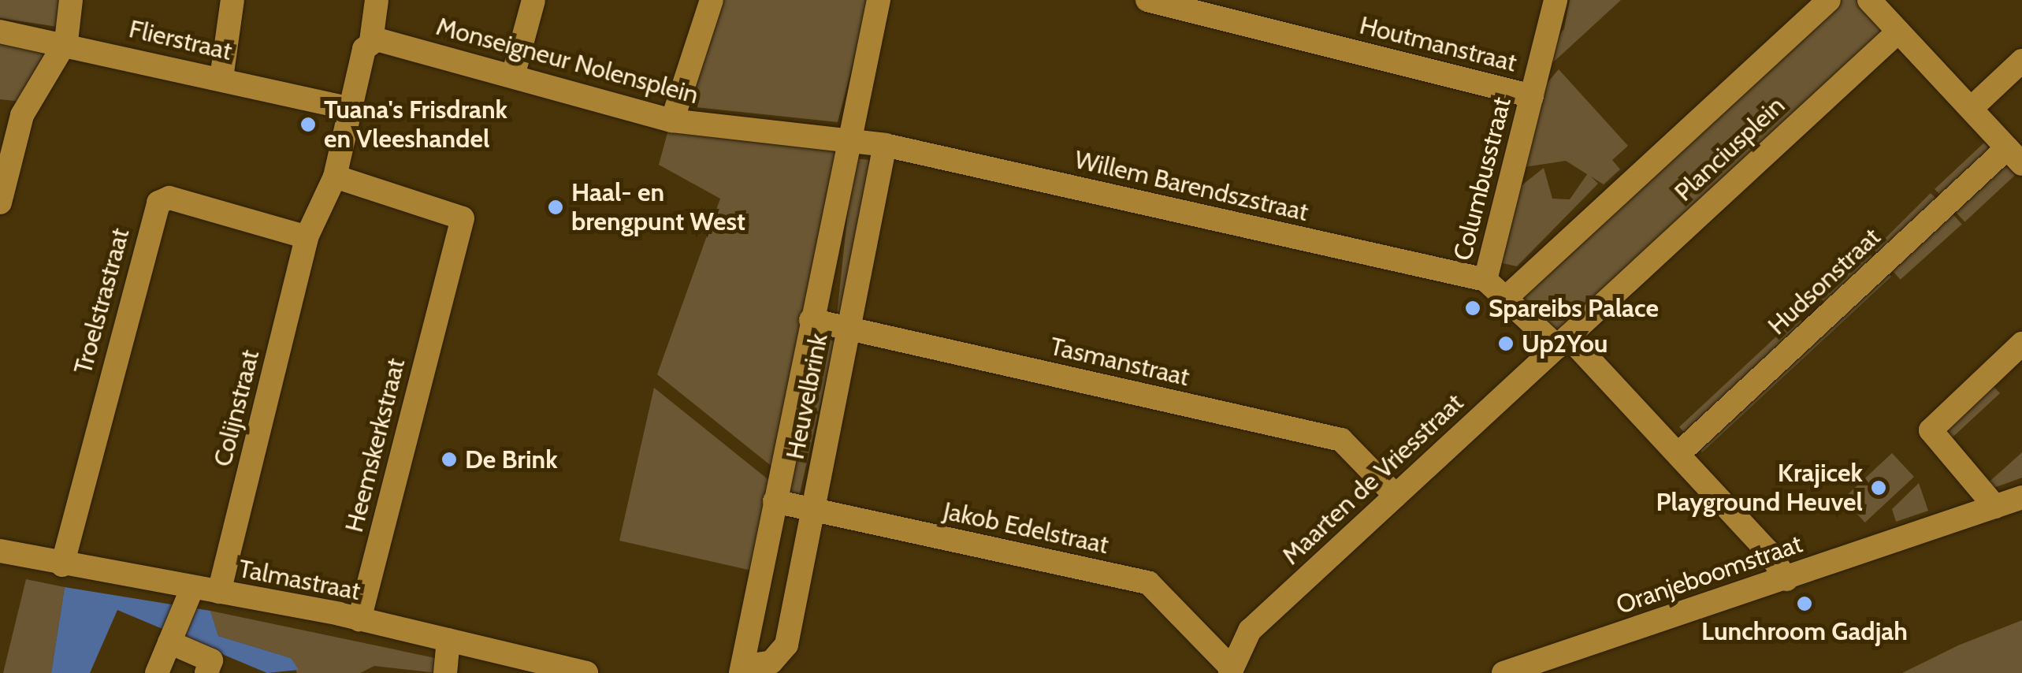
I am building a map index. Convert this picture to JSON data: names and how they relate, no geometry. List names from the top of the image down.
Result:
{
  "streets": {
    "street": [
      "Flierstraat",
      "Houtmanstraat",
      "Monseigneur Nolensplein",
      "Planciusplein",
      "Columbusstraat",
      "Willem Barendszstraat",
      "Hudsonstraat",
      "Troelstrastraat",
      "Tasmanstraat",
      "Heuvelbrink",
      "Colijnstraat",
      "Heemskerkstraat",
      "Maarten de Vriesstraat",
      "Jakob Edelstraat",
      "Oranjeboomstraat",
      "Talmastraat"
    ]
  },
  "crossings": [
    ["Houtmanstraat", "Columbusstraat"],
    ["Monseigneur Nolensplein", "Heuvelbrink"],
    ["Planciusplein", "Maarten de Vriesstraat"],
    ["Columbusstraat", "Willem Barendszstraat"],
    ["Willem Barendszstraat", "Heuvelbrink"],
    ["Troelstrastraat", "Colijnstraat"],
    ["Troelstrastraat", "Talmastraat"],
    ["Tasmanstraat", "Heuvelbrink"],
    ["Tasmanstraat", "Maarten de Vriesstraat"],
    ["Heuvelbrink", "Jakob Edelstraat"],
    ["Colijnstraat", "Talmastraat"],
    ["Heemskerkstraat", "Talmastraat"],
    ["Maarten de Vriesstraat", "Jakob Edelstraat"]
  ],
  "places": [
    "Tuana's Frisdrank en Vleeshandel",
    "Haal- en brengpunt West",
    "Spareibs Palace",
    "Up2You",
    "De Brink",
    "Krajicek Playground Heuvel",
    "Lunchroom Gadjah"
  ]
}
